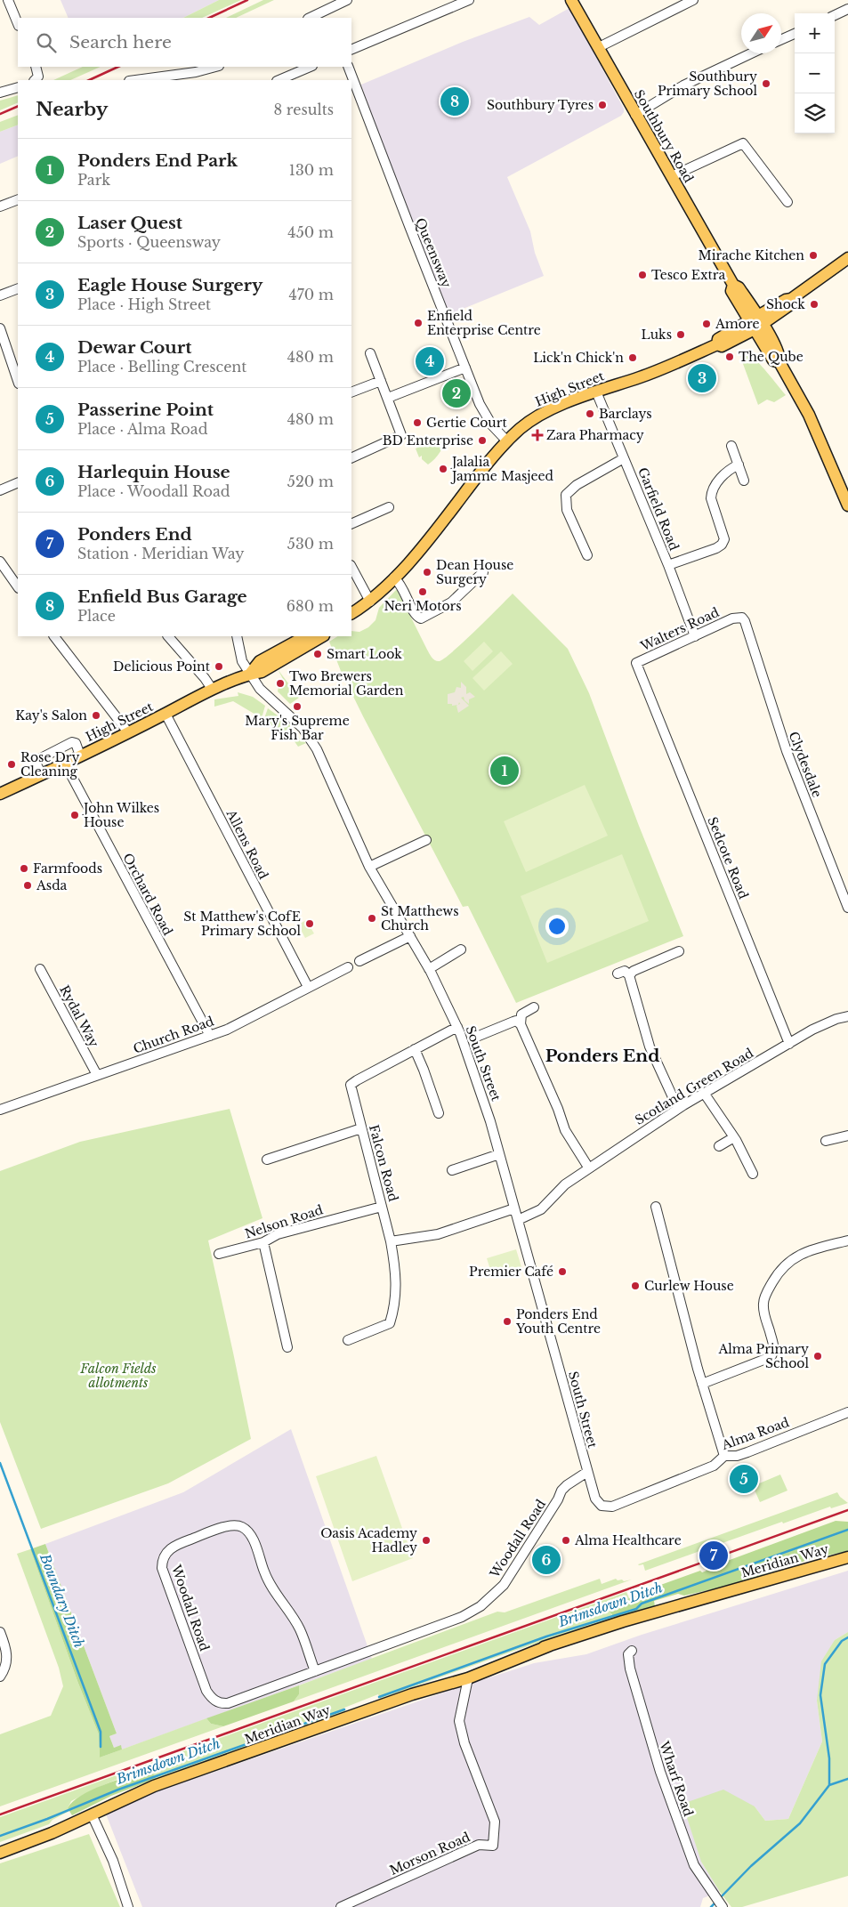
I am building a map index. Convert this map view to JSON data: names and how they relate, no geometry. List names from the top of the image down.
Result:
{
  "streets": {
    "main road": ["Southbury Road", "High Street", "Meridian Way"],
    "street": [
      "Queensway",
      "Garfield Road",
      "Walters Road",
      "Clydesdale",
      "Allens Road",
      "Sedcote Road",
      "Orchard Road",
      "Rydal Way",
      "Church Road",
      "South Street",
      "Scotland Green Road",
      "Falcon Road",
      "Nelson Road",
      "Alma Road",
      "Woodall Road",
      "Wharf Road",
      "Morson Road"
    ]
  },
  "crossings": [
    ["Southbury Road", "High Street"],
    ["Queensway", "High Street"],
    ["High Street", "Garfield Road"],
    ["High Street", "Allens Road"],
    ["High Street", "Orchard Road"],
    ["High Street", "South Street"],
    ["Garfield Road", "Walters Road"],
    ["Walters Road", "Clydesdale"],
    ["Walters Road", "Sedcote Road"],
    ["Allens Road", "Church Road"],
    ["Sedcote Road", "Scotland Green Road"],
    ["Orchard Road", "Church Road"],
    ["Rydal Way", "Church Road"],
    ["South Street", "Scotland Green Road"],
    ["South Street", "Falcon Road"],
    ["South Street", "Alma Road"],
    ["South Street", "Woodall Road"],
    ["Falcon Road", "Nelson Road"],
    ["Meridian Way", "Morson Road"]
  ],
  "districts": ["Ponders End"],
  "water": ["Boundary Ditch", "Brimsdown Ditch"],
  "parks": ["Falcon Fields allotments"],
  "places": {
    "other": [
      "Southbury Primary School",
      "Southbury Tyres",
      "Mirache Kitchen",
      "Tesco Extra",
      "Shock",
      "Enfield Enterprise Centre",
      "Amore",
      "Luks",
      "The Qube",
      "Lick'n Chick'n",
      "Barclays",
      "Gertie Court",
      "BD Enterprise",
      "Jalalia Jamme Masjeed",
      "Dean House Surgery",
      "Neri Motors",
      "Smart Look",
      "Delicious Point",
      "Two Brewers Memorial Garden",
      "Mary's Supreme Fish Bar",
      "Kay's Salon",
      "Rose Dry Cleaning",
      "John Wilkes House",
      "Farmfoods",
      "Asda",
      "St Matthews Church",
      "St Matthew's CofE Primary School",
      "Premier Café",
      "Curlew House",
      "Ponders End Youth Centre",
      "Alma Primary School",
      "Oasis Academy Hadley",
      "Alma Healthcare"
    ],
    "health": ["Zara Pharmacy"]
  },
  "north": "top right",
  "page": {
    "map_buttons": ["+", "−"],
    "search": "Search here",
    "heading": ["Nearby", "8 results"],
    "pins": [
      "8",
      "4",
      "3",
      "2",
      "1",
      "5",
      "7",
      "6"
    ],
    "list": [
      {
        "mark": "1",
        "name": "Ponders End Park",
        "note": "Park",
        "value": "130 m"
      },
      {
        "mark": "2",
        "name": "Laser Quest",
        "note": "Sports · Queensway",
        "value": "450 m"
      },
      {
        "mark": "3",
        "name": "Eagle House Surgery",
        "note": "Place · High Street",
        "value": "470 m"
      },
      {
        "mark": "4",
        "name": "Dewar Court",
        "note": "Place · Belling Crescent",
        "value": "480 m"
      },
      {
        "mark": "5",
        "name": "Passerine Point",
        "note": "Place · Alma Road",
        "value": "480 m"
      },
      {
        "mark": "6",
        "name": "Harlequin House",
        "note": "Place · Woodall Road",
        "value": "520 m"
      },
      {
        "mark": "7",
        "name": "Ponders End",
        "note": "Station · Meridian Way",
        "value": "530 m"
      },
      {
        "mark": "8",
        "name": "Enfield Bus Garage",
        "note": "Place",
        "value": "680 m"
      }
    ]
  }
}
